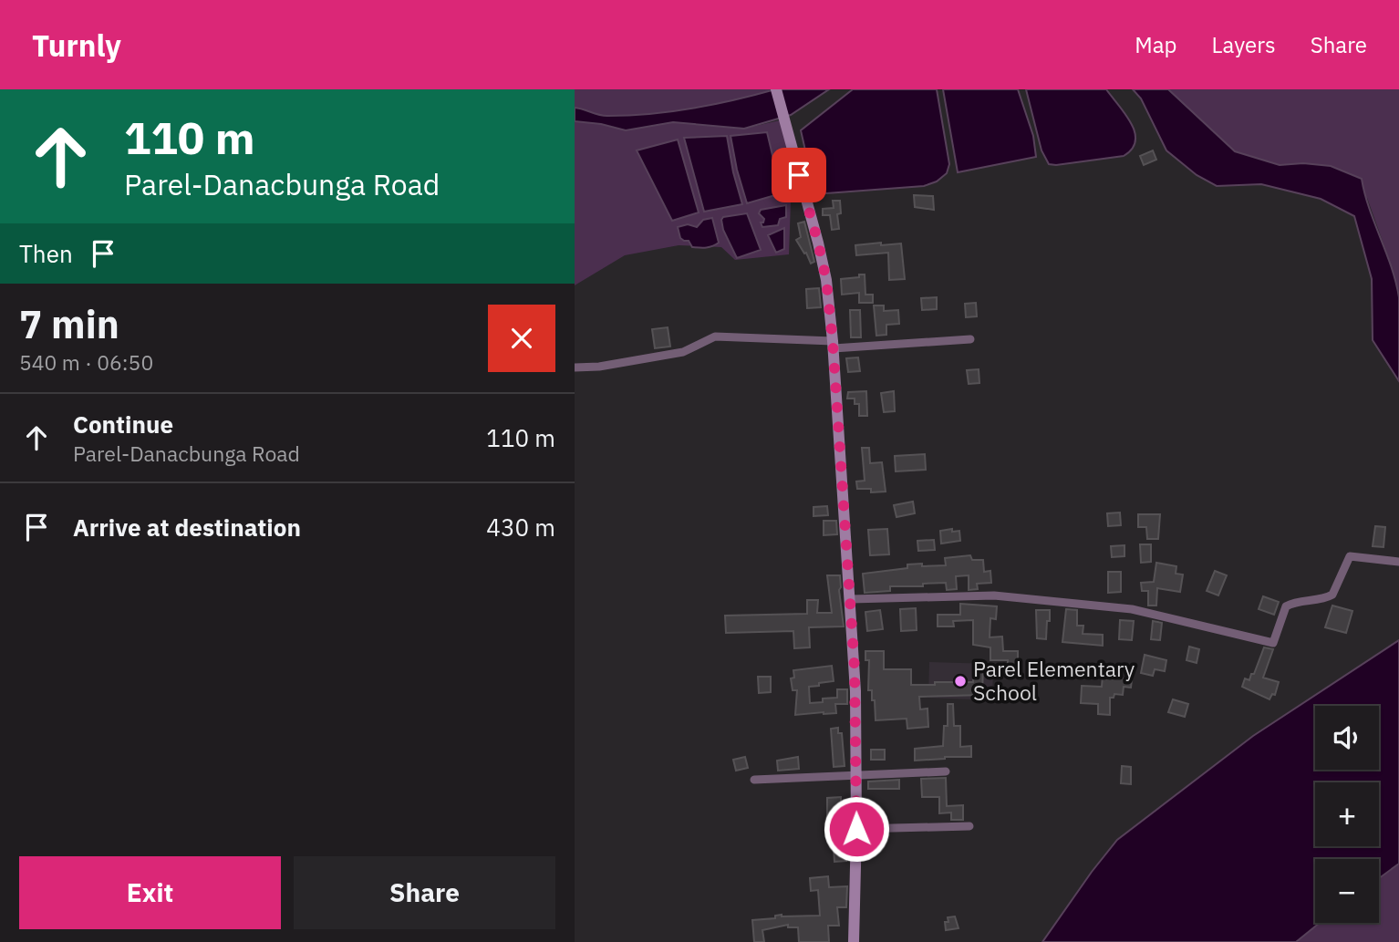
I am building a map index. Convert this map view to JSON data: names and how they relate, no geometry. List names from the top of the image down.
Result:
{
  "places": ["Parel Elementary School"],
  "page": {
    "header": "Turnly",
    "nav": ["Map", "Layers", "Share"],
    "turn": ["110 m", "Parel-Danacbunga Road"],
    "then": "Then",
    "heading": ["7 min", "540 m · 06:50"],
    "list": [
      {
        "name": "Continue",
        "note": "Parel-Danacbunga Road",
        "value": "110 m"
      },
      {
        "name": "Arrive at destination",
        "value": "430 m"
      }
    ],
    "map_buttons": ["+", "−"],
    "buttons": ["Exit", "Share"]
  }
}
